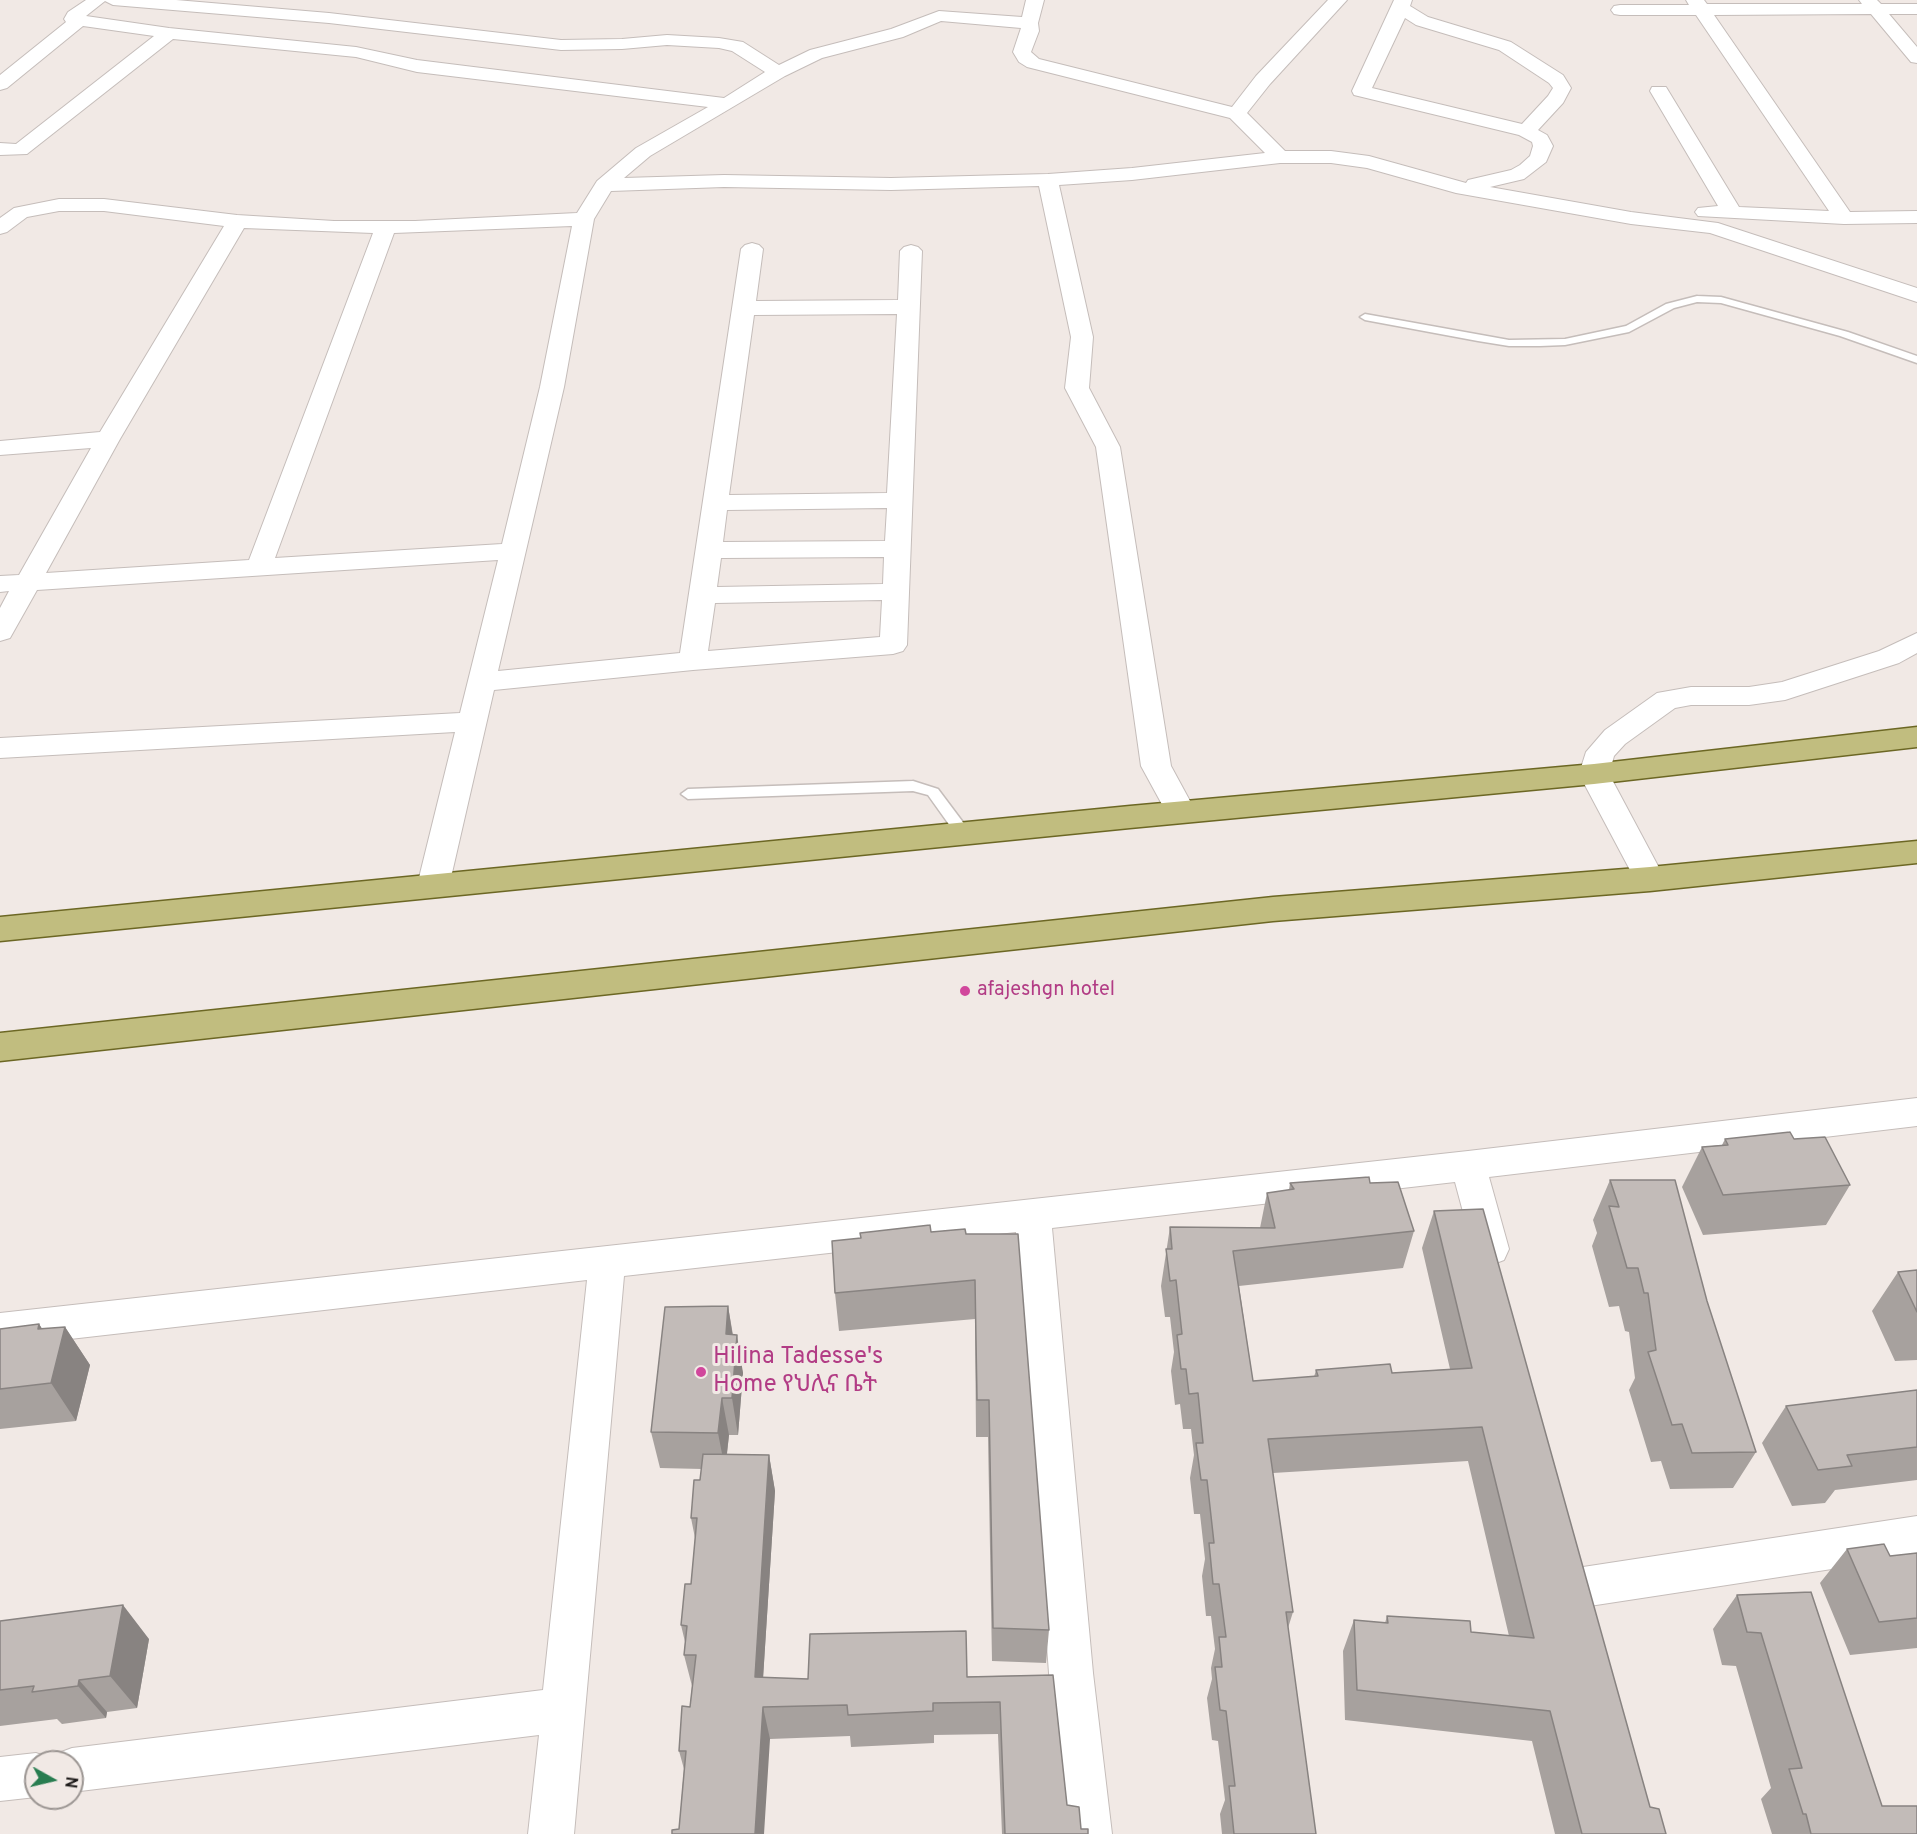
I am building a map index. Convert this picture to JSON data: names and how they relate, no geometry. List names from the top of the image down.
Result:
{
  "places": ["afajeshgn hotel", "Hilina Tadesse's Home የህሊና ቤት"],
  "north": "right"
}
